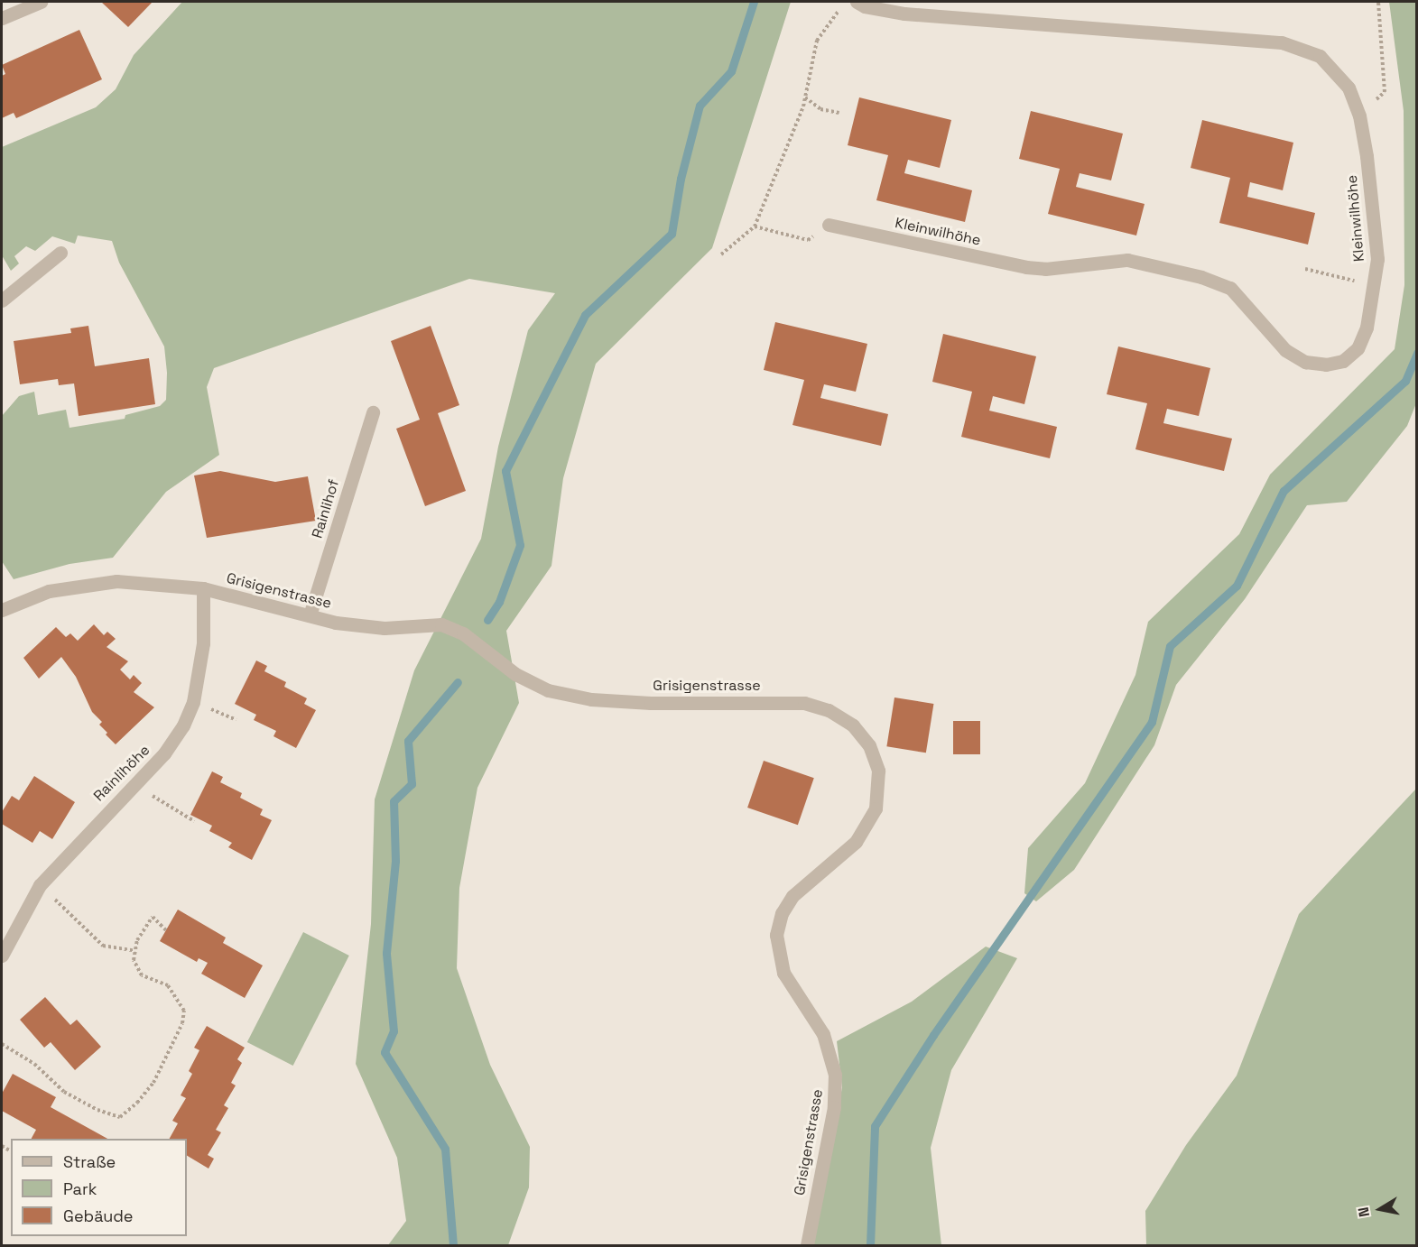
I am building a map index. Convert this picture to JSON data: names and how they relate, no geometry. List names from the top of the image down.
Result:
{
  "streets": {
    "street": [
      "Kleinwilhöhe",
      "Rainlihof",
      "Grisigenstrasse",
      "Rainlihöhe"
    ]
  },
  "crossings": [
    ["Rainlihof", "Grisigenstrasse"],
    ["Grisigenstrasse", "Rainlihöhe"]
  ],
  "legend": ["Straße", "Park", "Gebäude"],
  "north": "left"
}
